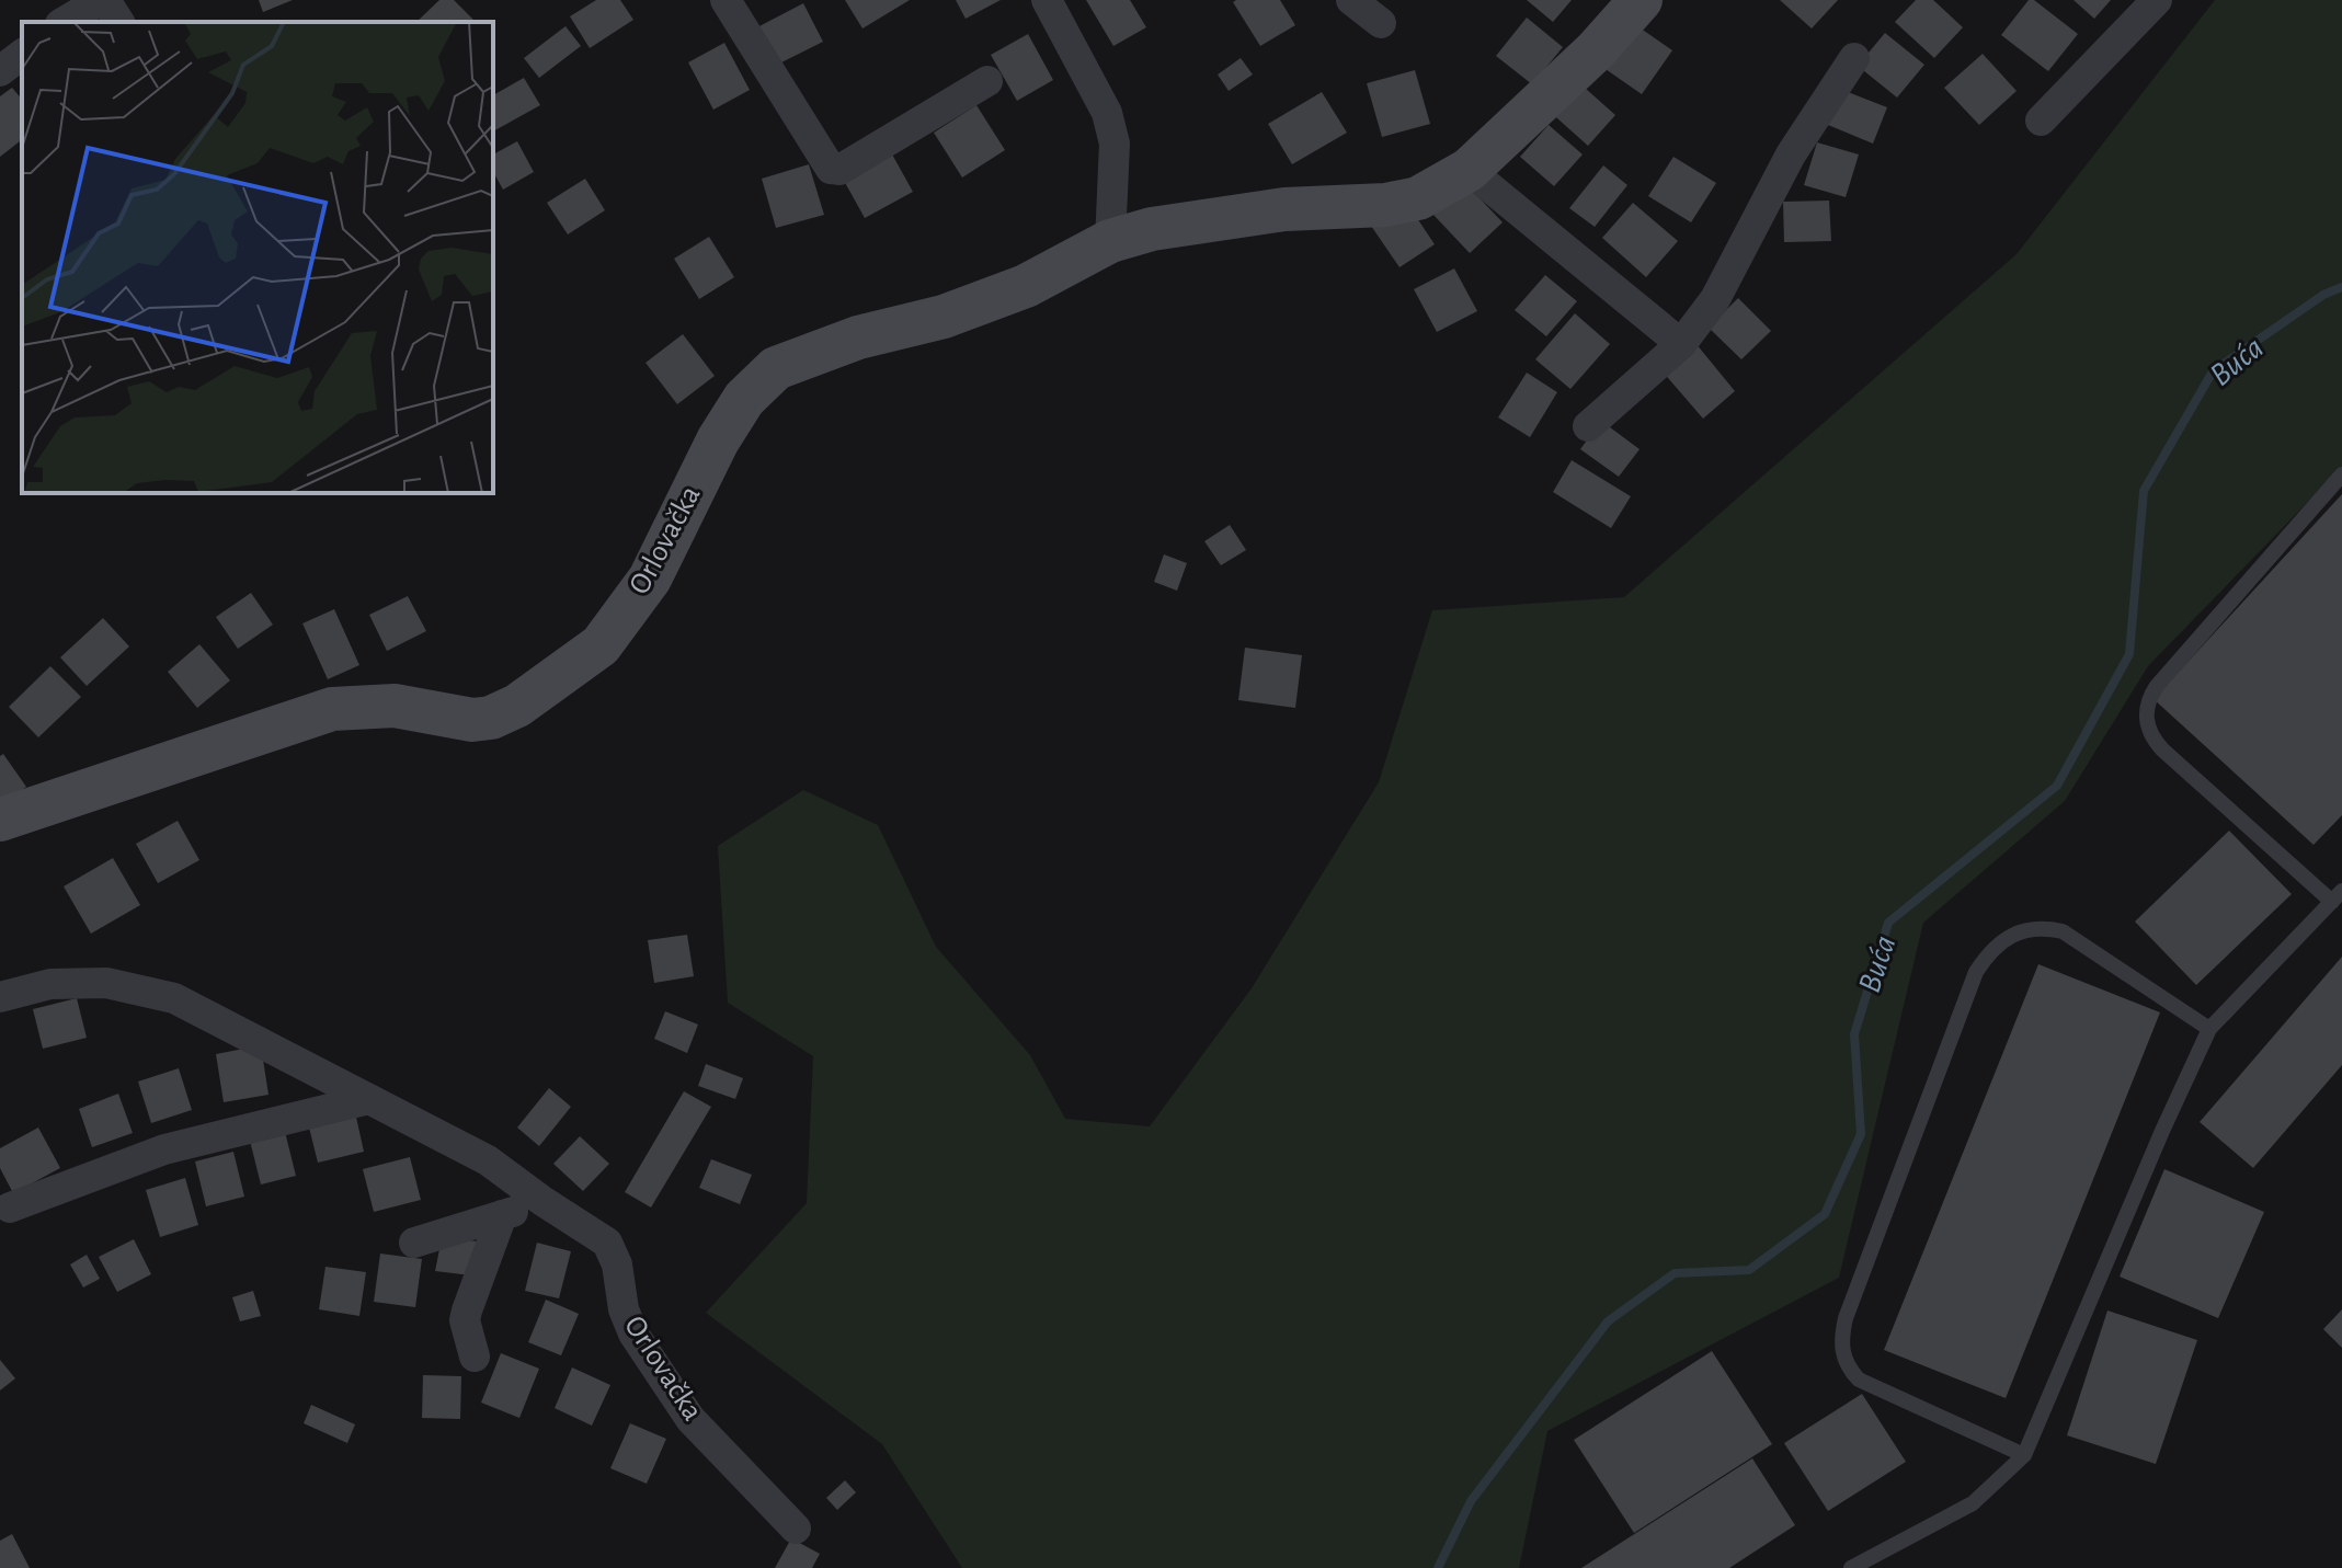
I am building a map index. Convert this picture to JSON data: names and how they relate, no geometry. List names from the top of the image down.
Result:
{
  "streets": {
    "street": ["Orlovačka"]
  },
  "water": ["Buća"]
}
